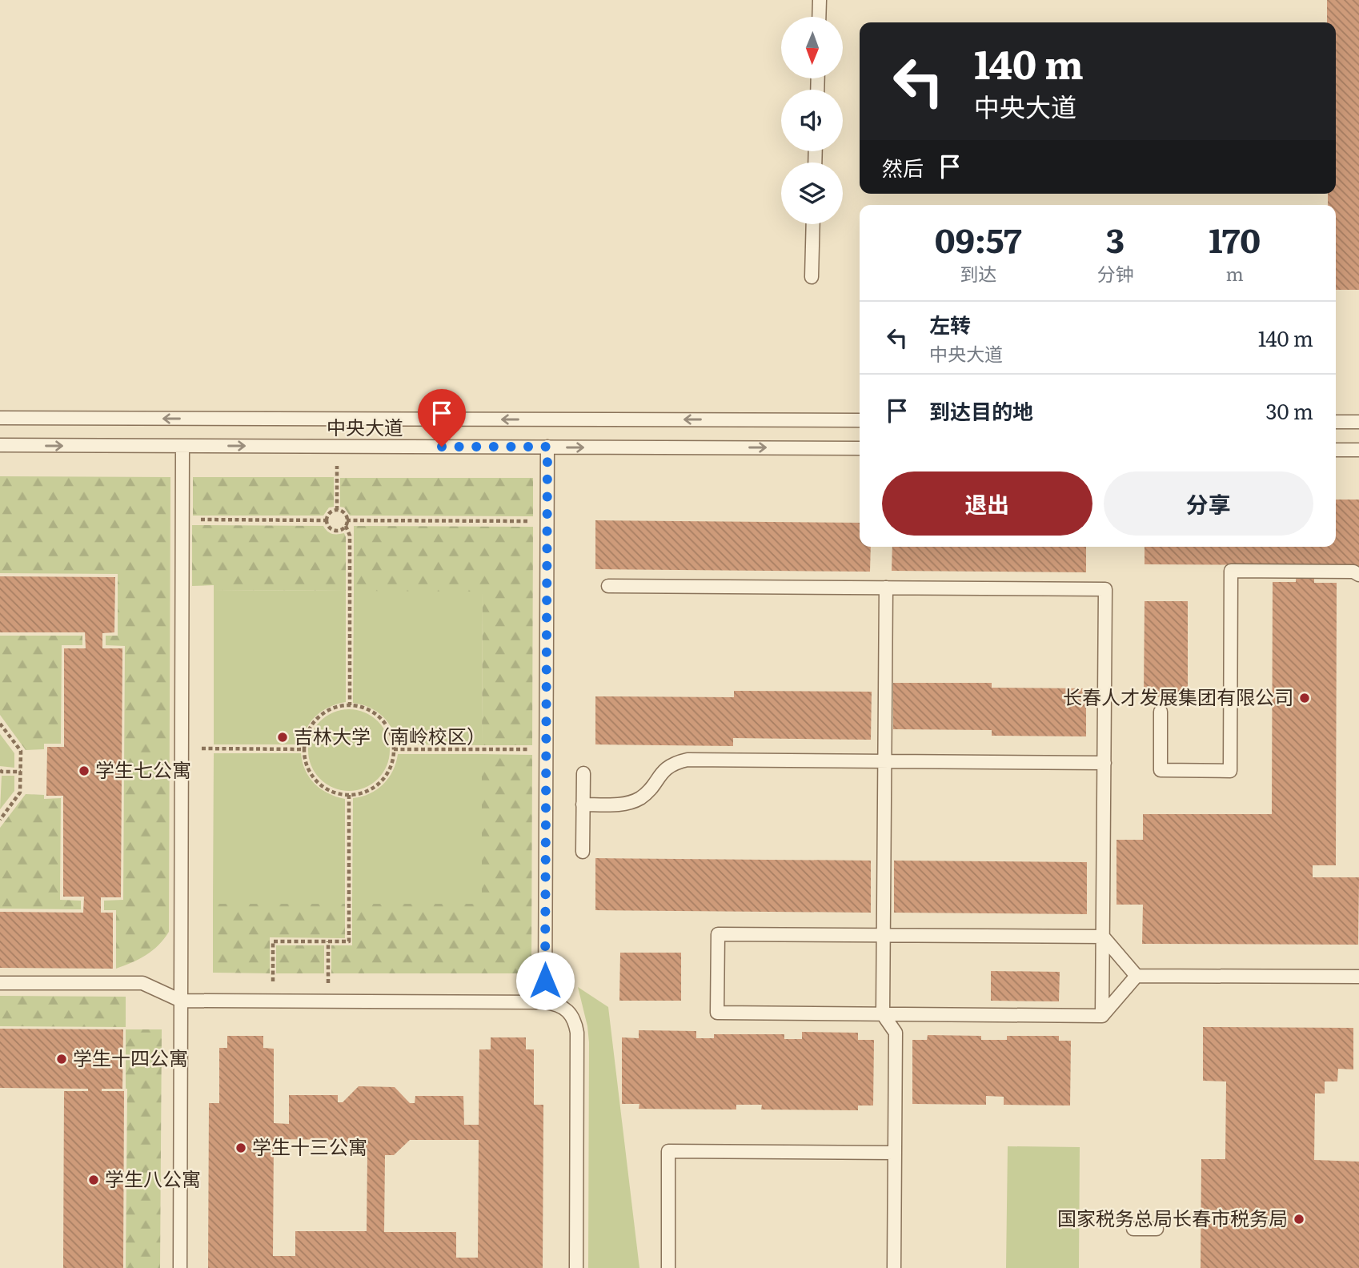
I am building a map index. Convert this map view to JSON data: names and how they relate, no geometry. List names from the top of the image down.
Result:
{
  "streets": {
    "lane": ["中央大道"]
  },
  "places": [
    "长春人才发展集团有限公司",
    "吉林大学（南岭校区）",
    "学生七公寓",
    "学生十四公寓",
    "学生十三公寓",
    "学生八公寓",
    "国家税务总局长春市税务局"
  ],
  "north": "bottom",
  "page": {
    "turn": ["140 m", "中央大道"],
    "then": "然后",
    "eta": [
      "09:57",
      "到达",
      "3",
      "分钟",
      "170",
      "m"
    ],
    "list": [
      {
        "name": "左转",
        "note": "中央大道",
        "value": "140 m"
      },
      {
        "name": "到达目的地",
        "value": "30 m"
      }
    ],
    "buttons": ["退出", "分享"]
  }
}
